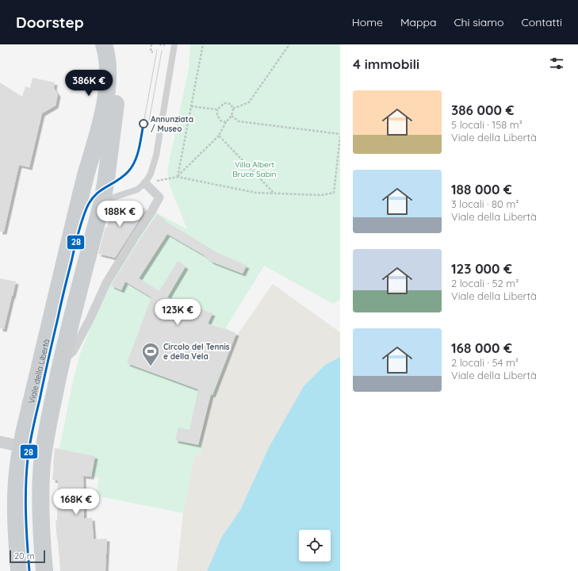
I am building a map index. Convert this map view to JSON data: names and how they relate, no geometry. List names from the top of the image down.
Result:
{
  "streets": {
    "main road": ["Viale della Libertà"]
  },
  "parks": ["Villa Albert Bruce Sabin"],
  "places": {
    "other": ["Annunziata / Museo"],
    "sports": ["Circolo del Tennis e della Vela"]
  },
  "lines": ["transit line 28"],
  "scale_bar": "20 m",
  "page": {
    "header": "Doorstep",
    "nav": [
      "Home",
      "Mappa",
      "Chi siamo",
      "Contatti"
    ],
    "heading": "4 immobili",
    "price": [
      "386K €",
      "188K €",
      "123K €",
      "168K €"
    ],
    "list": [
      {
        "name": "386 000 €",
        "note": "5 locali · 158 m² · Viale della Libertà"
      },
      {
        "name": "188 000 €",
        "note": "3 locali · 80 m² · Viale della Libertà"
      },
      {
        "name": "123 000 €",
        "note": "2 locali · 52 m² · Viale della Libertà"
      },
      {
        "name": "168 000 €",
        "note": "2 locali · 54 m² · Viale della Libertà"
      }
    ],
    "scale": "20 m"
  }
}
